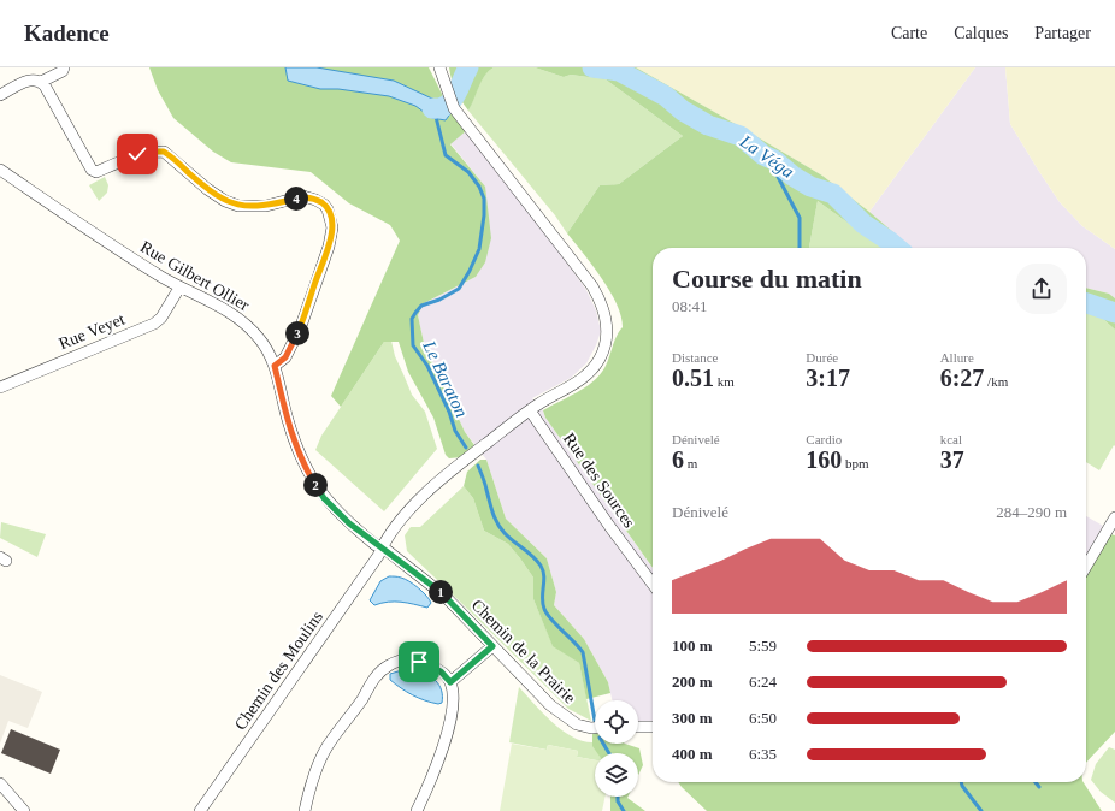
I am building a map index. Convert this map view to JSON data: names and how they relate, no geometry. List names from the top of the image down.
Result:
{
  "streets": {
    "street": [
      "Rue Gilbert Ollier",
      "Rue Veyet",
      "Rue des Sources",
      "Chemin de la Prairie",
      "Chemin des Moulins"
    ]
  },
  "crossings": [
    ["Rue Gilbert Ollier", "Rue Veyet"],
    ["Rue Gilbert Ollier", "Chemin de la Prairie"],
    ["Rue Gilbert Ollier", "Chemin des Moulins"],
    ["Rue des Sources", "Chemin des Moulins"],
    ["Chemin de la Prairie", "Chemin des Moulins"]
  ],
  "water": ["La Véga", "Le Baraton"],
  "page": {
    "header": "Kadence",
    "nav": ["Carte", "Calques", "Partager"],
    "pins": [
      "4",
      "3",
      "2",
      "1"
    ],
    "heading": ["Course du matin", "08:41"],
    "stats": [
      ["Distance", "0.51 km"],
      ["Durée", "3:17"],
      ["Allure", "6:27 /km"],
      ["Dénivelé", "6 m"],
      ["Cardio", "160 bpm"],
      ["kcal", "37"]
    ],
    "chart": ["Dénivelé", "284–290 m"],
    "list": [
      {
        "name": "100 m",
        "note": "5:59"
      },
      {
        "name": "200 m",
        "note": "6:24"
      },
      {
        "name": "300 m",
        "note": "6:50"
      },
      {
        "name": "400 m",
        "note": "6:35"
      }
    ]
  }
}
